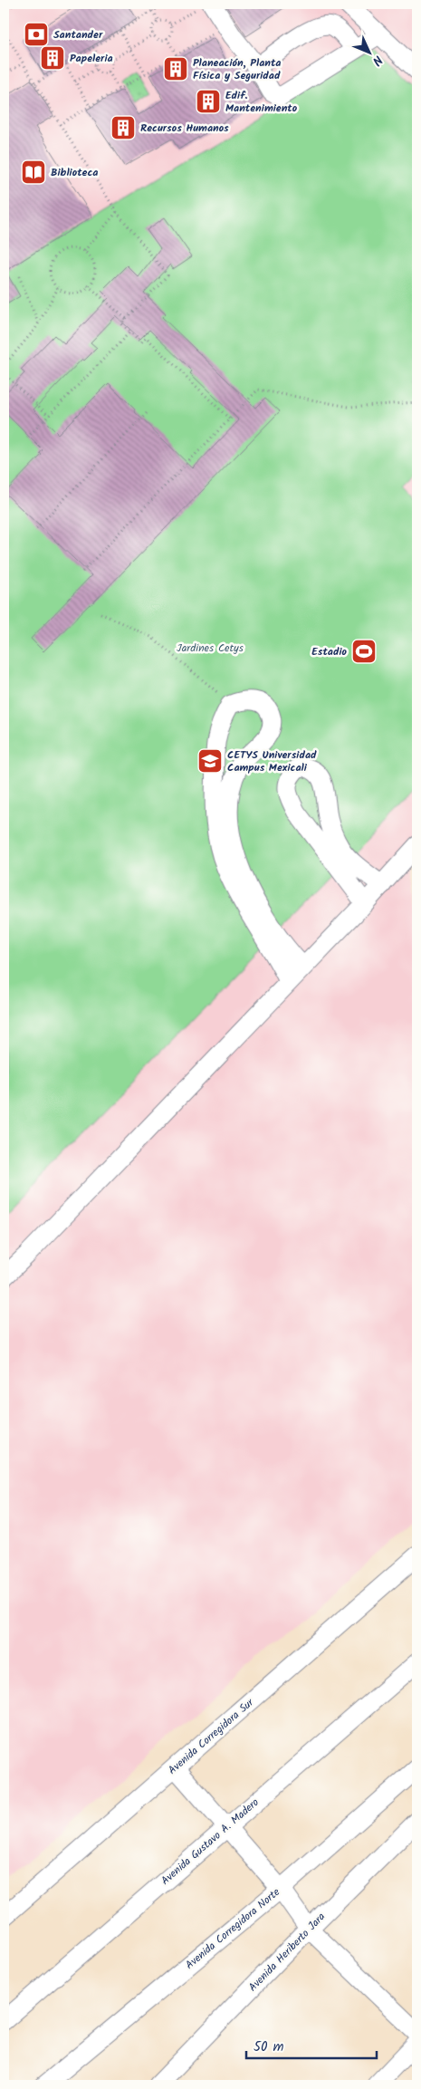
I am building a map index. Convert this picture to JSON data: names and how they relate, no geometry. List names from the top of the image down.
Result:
{
  "streets": {
    "street": [
      "Avenida Corregidora Sur",
      "Avenida Gustavo A. Madero",
      "Avenida Corregidora Norte",
      "Avenida Heriberto Jara"
    ]
  },
  "parks": ["Jardines Cetys"],
  "places": {
    "bank": ["Santander"],
    "building": [
      "Papeleria",
      "Planeación, Planta Física y Seguridad",
      "Edif. Mantenimiento",
      "Recursos Humanos"
    ],
    "library": ["Biblioteca"],
    "sports": ["Estadio"],
    "school or university": ["CETYS Universidad Campus Mexicali"]
  },
  "scale_bar": "50 m",
  "north": "bottom right"
}
